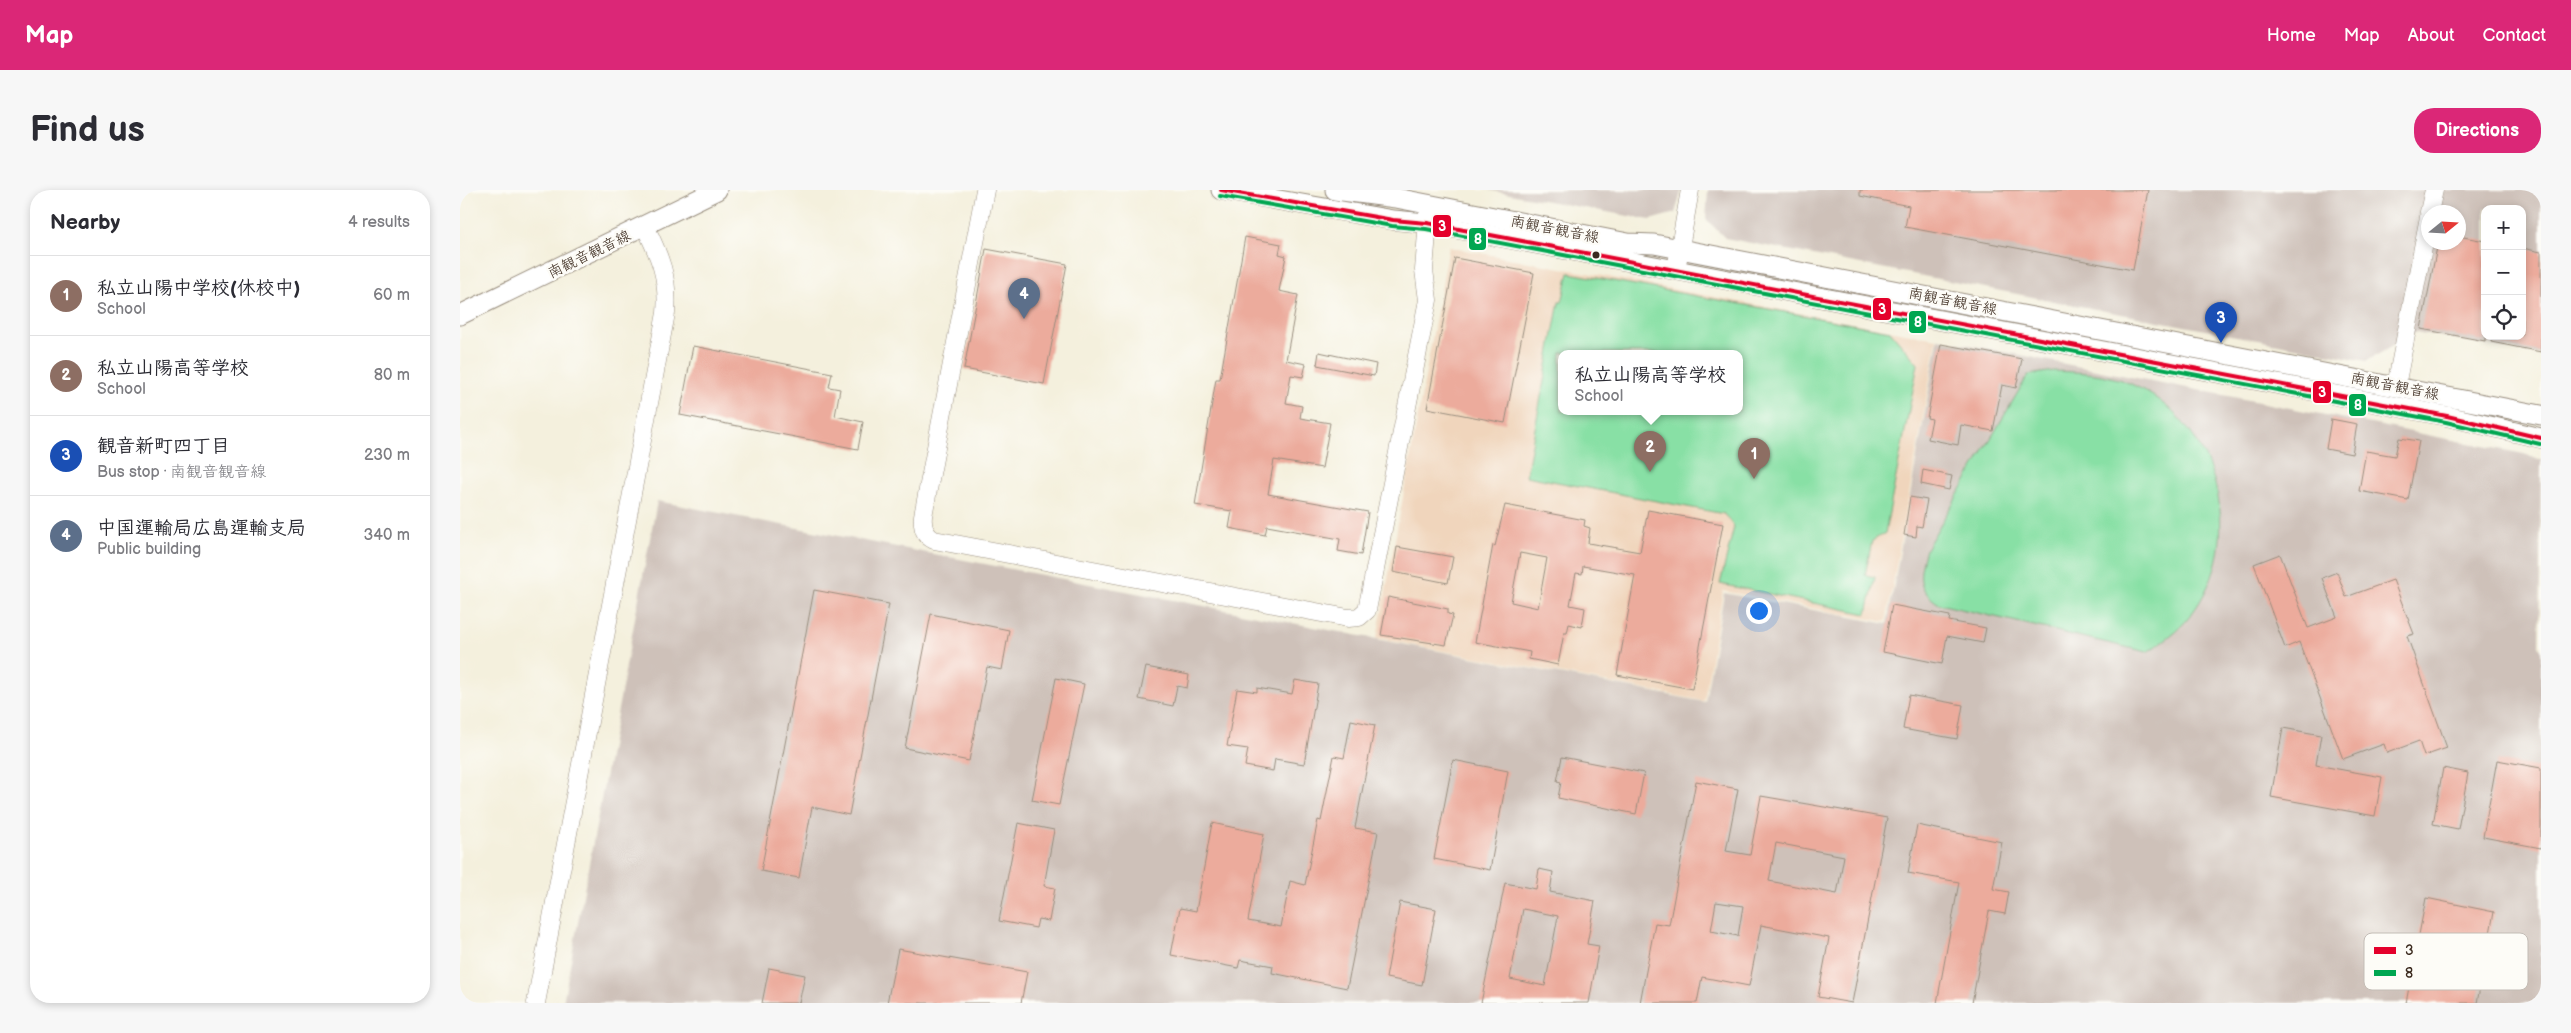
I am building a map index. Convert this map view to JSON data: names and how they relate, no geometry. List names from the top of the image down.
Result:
{
  "streets": {
    "main road": ["南観音観音線"]
  },
  "lines": ["transit line 3", "transit line 8"],
  "legend": ["3", "8"],
  "north": "right",
  "page": {
    "header": "Map",
    "nav": [
      "Home",
      "Map",
      "About",
      "Contact"
    ],
    "buttons": "Directions",
    "title": "Find us",
    "heading": ["Nearby", "4 results"],
    "map_buttons": ["+", "−"],
    "list": [
      {
        "mark": "1",
        "name": "私立山陽中学校(休校中)",
        "note": "School",
        "value": "60 m"
      },
      {
        "mark": "2",
        "name": "私立山陽高等学校",
        "note": "School",
        "value": "80 m"
      },
      {
        "mark": "3",
        "name": "観音新町四丁目",
        "note": "Bus stop · 南観音観音線",
        "value": "230 m"
      },
      {
        "mark": "4",
        "name": "中国運輸局広島運輸支局",
        "note": "Public building",
        "value": "340 m"
      }
    ],
    "pins": [
      "4",
      "3",
      "2",
      "1"
    ],
    "popup": ["私立山陽高等学校", "School"]
  }
}
